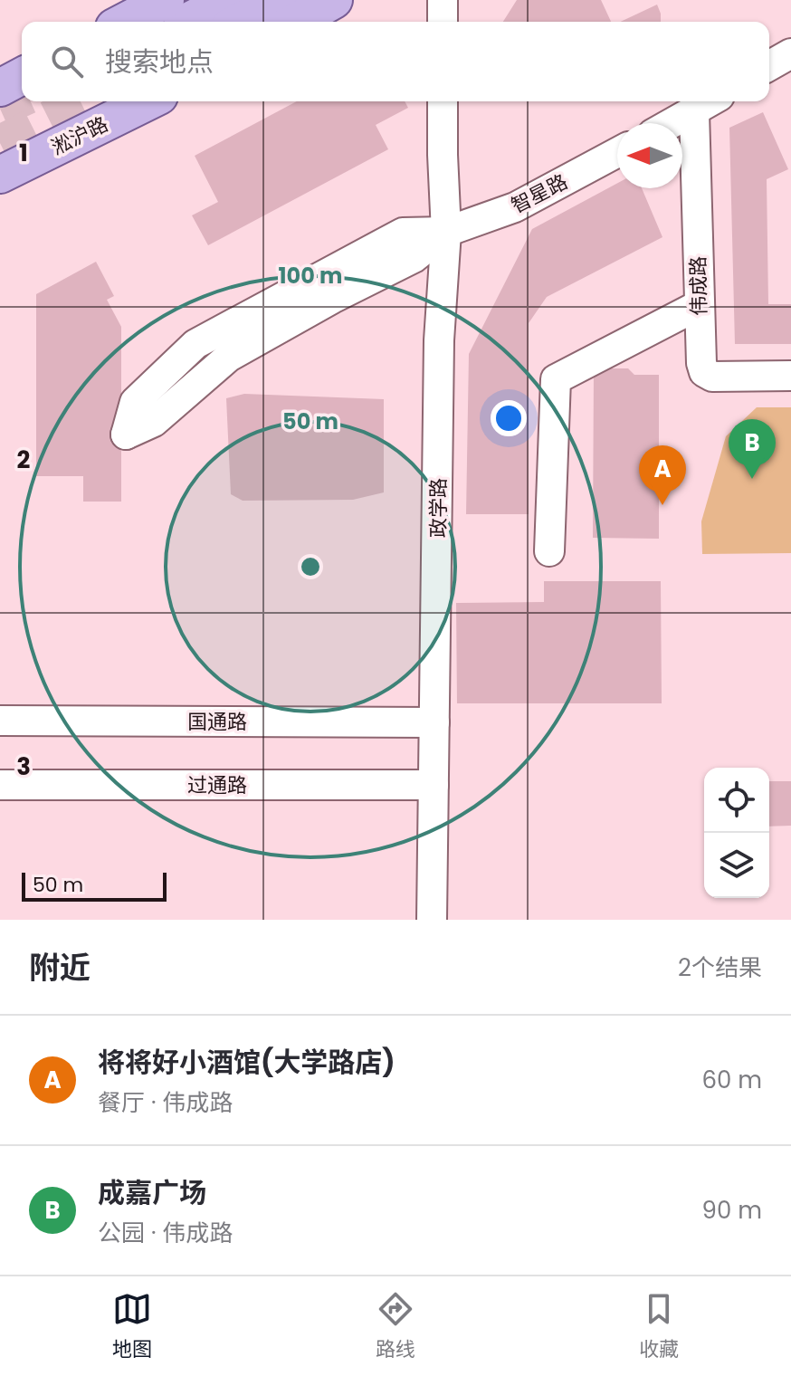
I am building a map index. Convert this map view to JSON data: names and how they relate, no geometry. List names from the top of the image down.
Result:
{
  "streets": {
    "main road": ["淞沪路"],
    "street": [
      "智星路",
      "伟成路",
      "政学路",
      "国通路",
      "过通路"
    ]
  },
  "crossings": [
    ["智星路", "政学路"],
    ["政学路", "国通路"],
    ["政学路", "过通路"]
  ],
  "scale_bar": "50 m",
  "north": "left",
  "page": {
    "search": "搜索地点",
    "pins": ["B", "A"],
    "scale": "50 m",
    "heading": ["附近", "2个结果"],
    "list": [
      {
        "mark": "A",
        "name": "将将好小酒馆(大学路店)",
        "note": "餐厅 · 伟成路",
        "value": "60 m"
      },
      {
        "mark": "B",
        "name": "成嘉广场",
        "note": "公园 · 伟成路",
        "value": "90 m"
      }
    ],
    "nav": ["地图", "路线", "收藏"]
  },
  "grid": {
    "rows": ["1", "2", "3"]
  },
  "rings": ["100 m", "50 m"]
}
